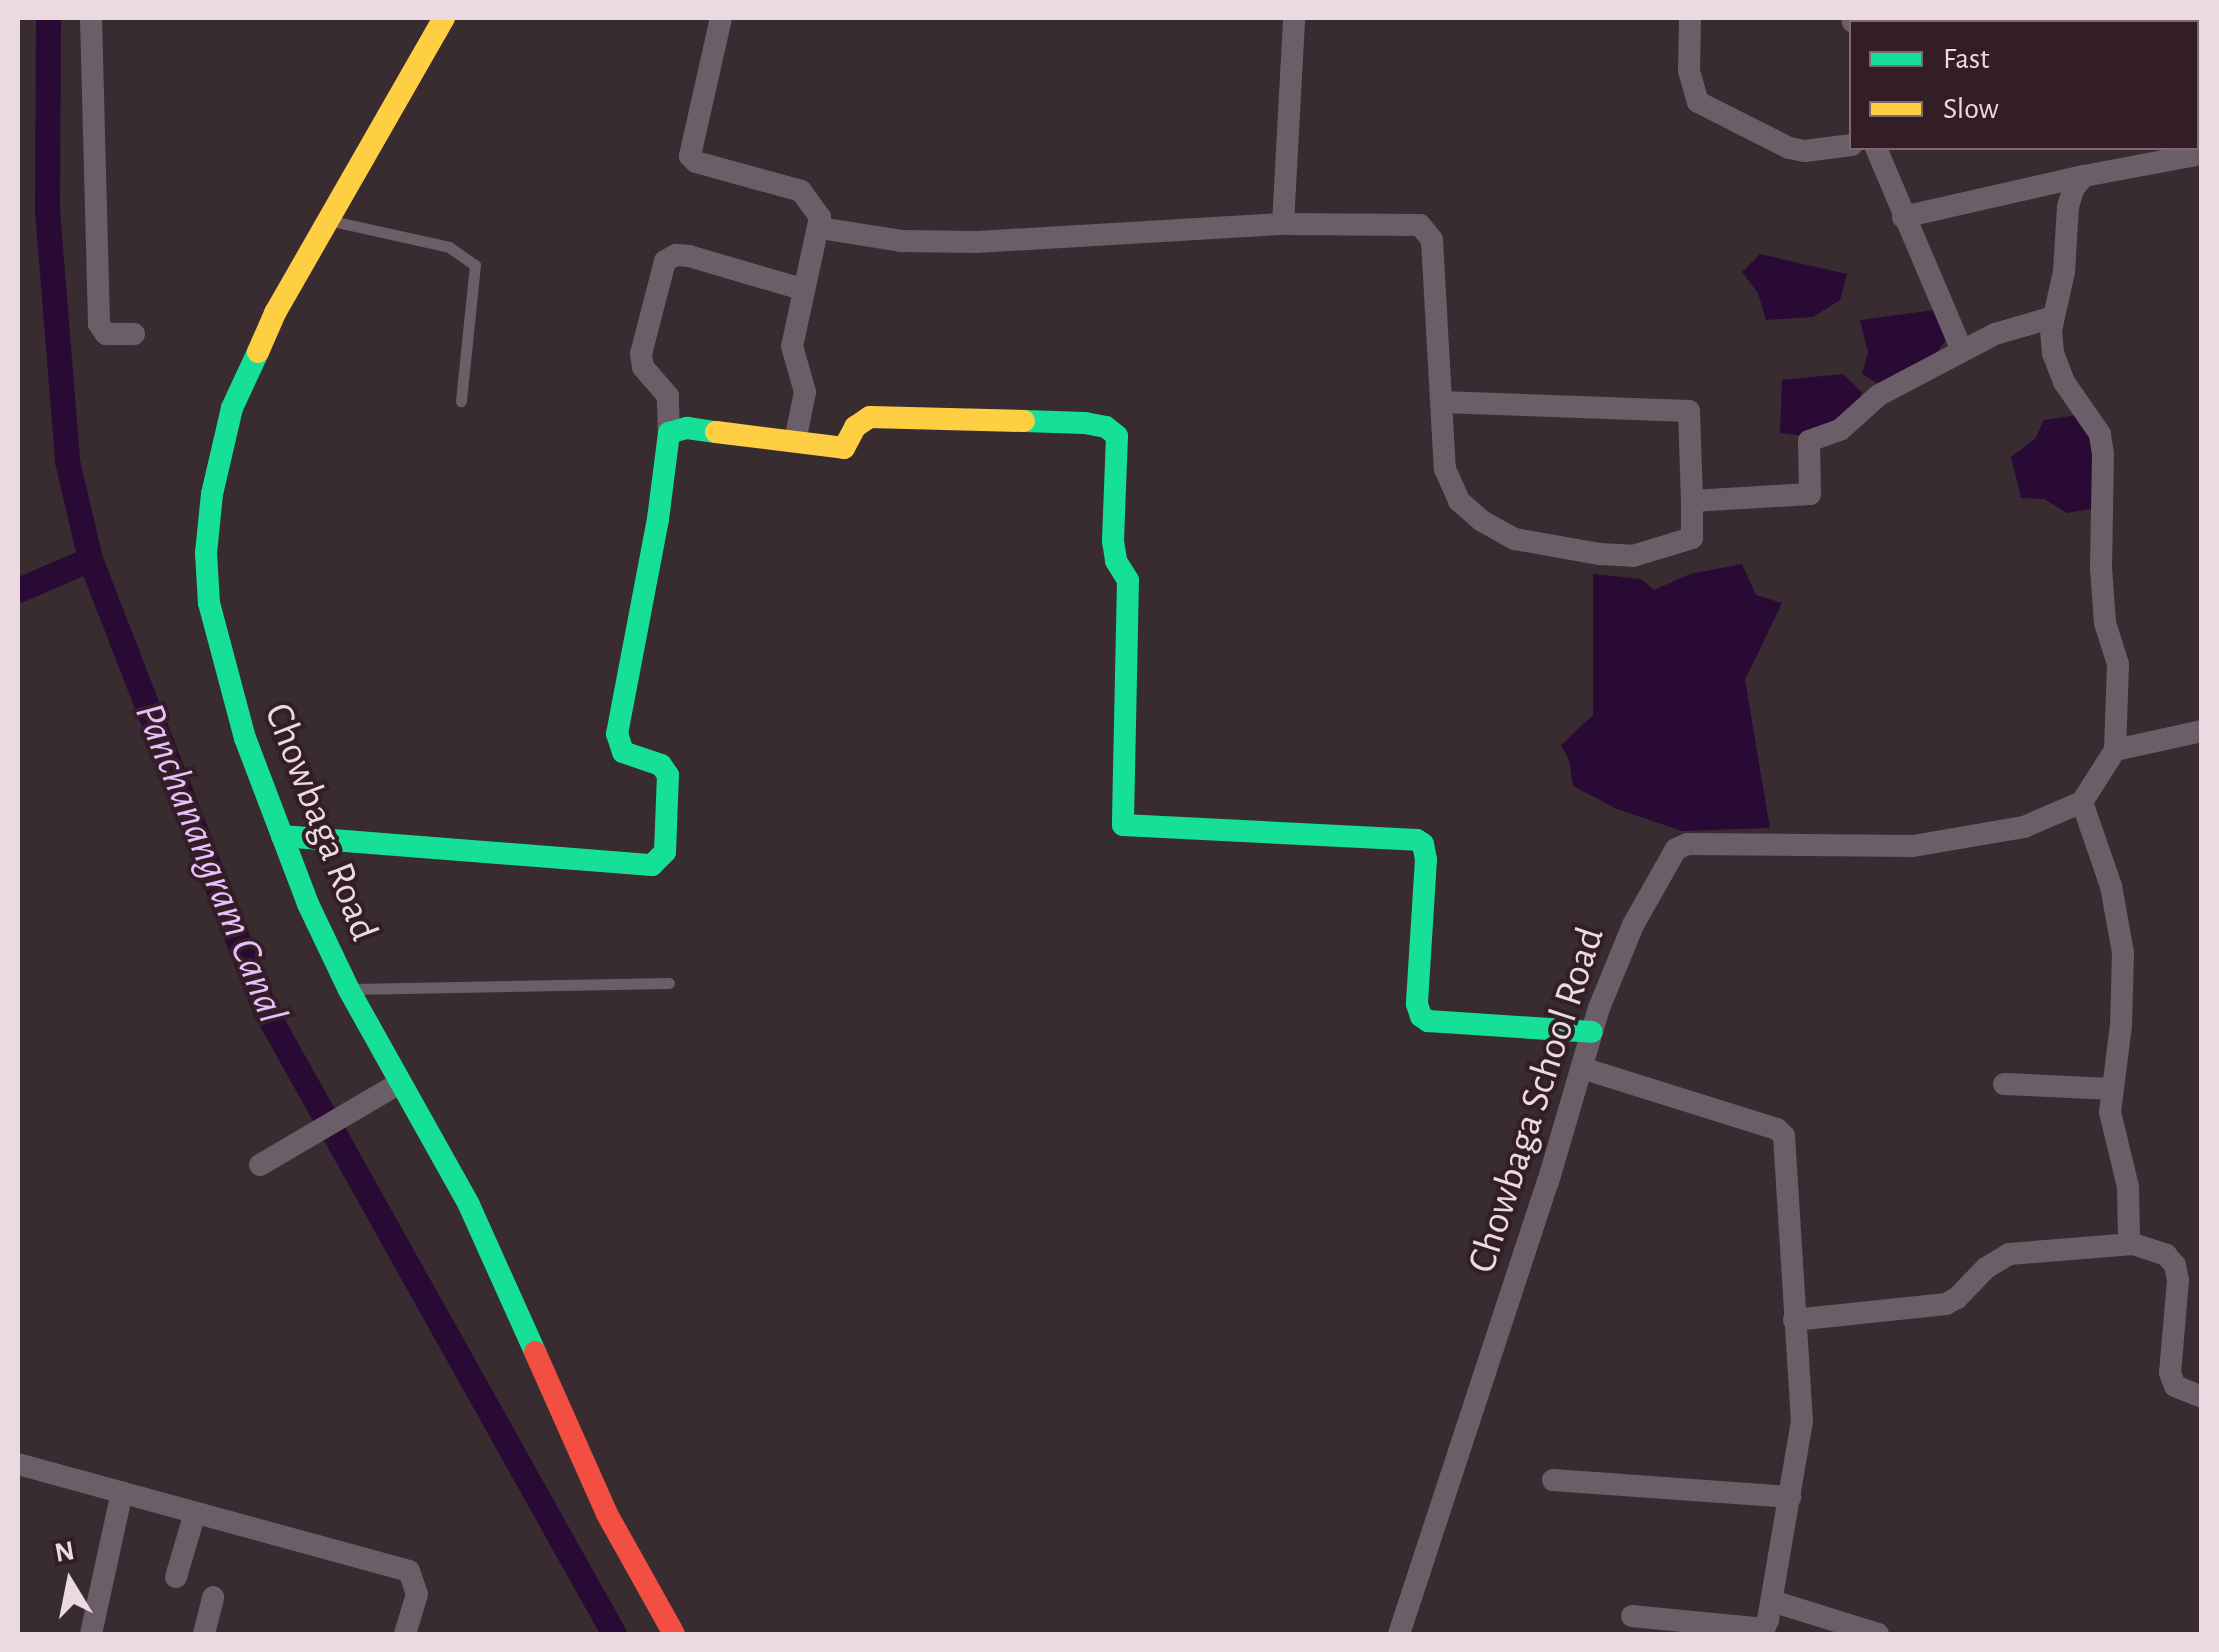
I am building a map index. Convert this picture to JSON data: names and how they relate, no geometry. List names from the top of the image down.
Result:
{
  "streets": {
    "street": ["Chowbaga Road", "Chowbaga School Road"]
  },
  "water": ["Panchanangram Canal"],
  "legend": ["Fast", "Slow"],
  "north": "top"
}
